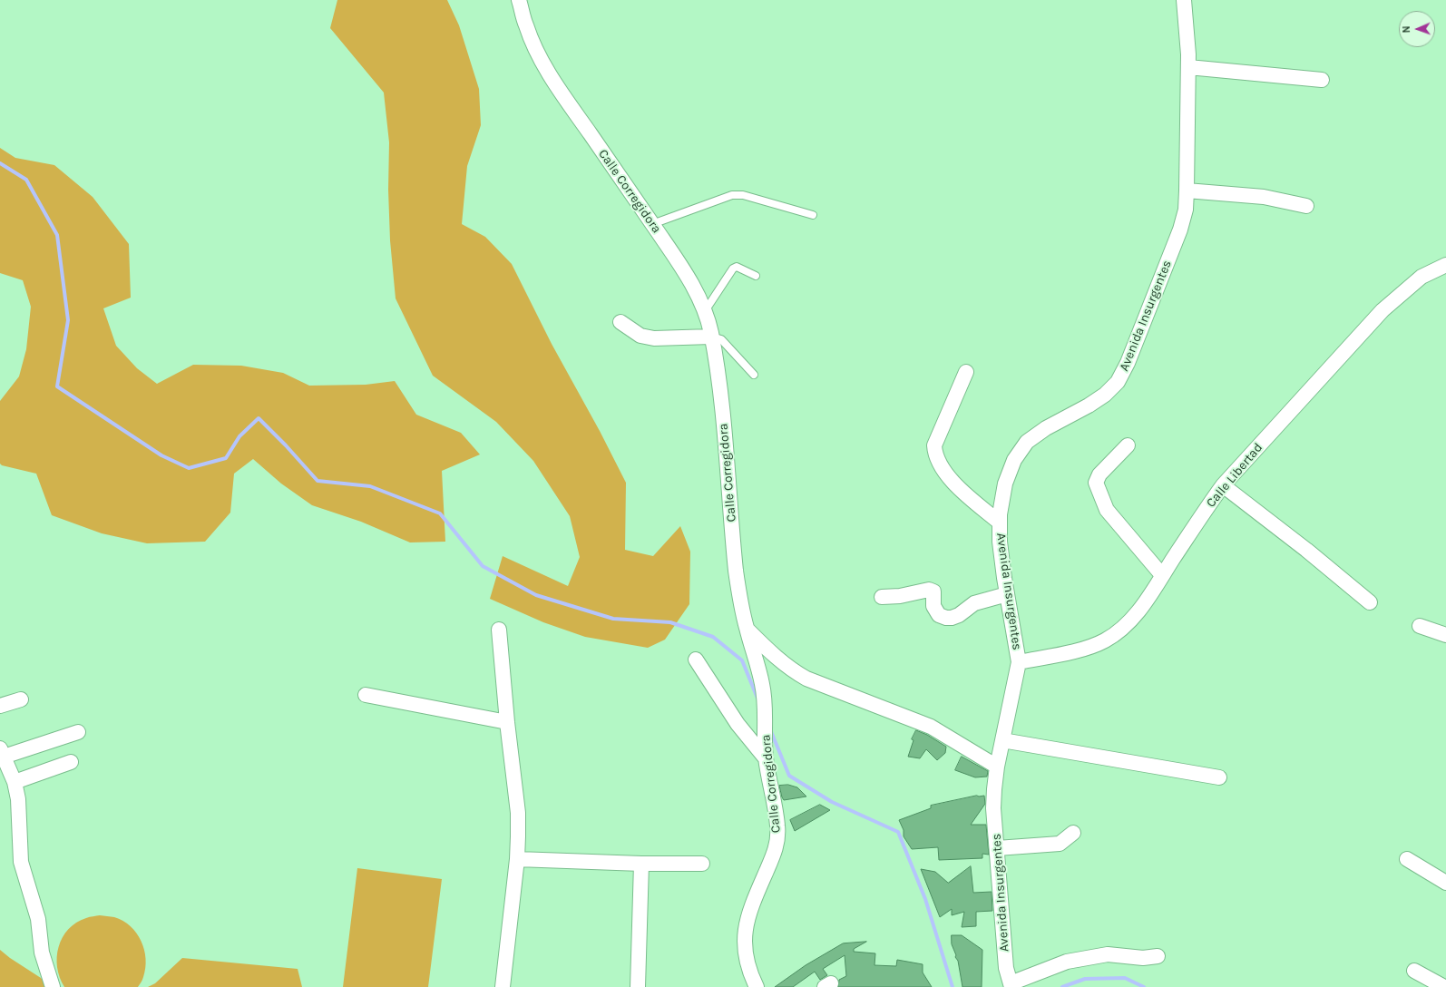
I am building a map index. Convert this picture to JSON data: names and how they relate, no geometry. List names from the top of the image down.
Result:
{
  "streets": {
    "street": ["Calle Corregidora", "Avenida Insurgentes", "Calle Libertad"]
  },
  "crossings": [
    ["Avenida Insurgentes", "Calle Libertad"]
  ],
  "north": "left"
}
